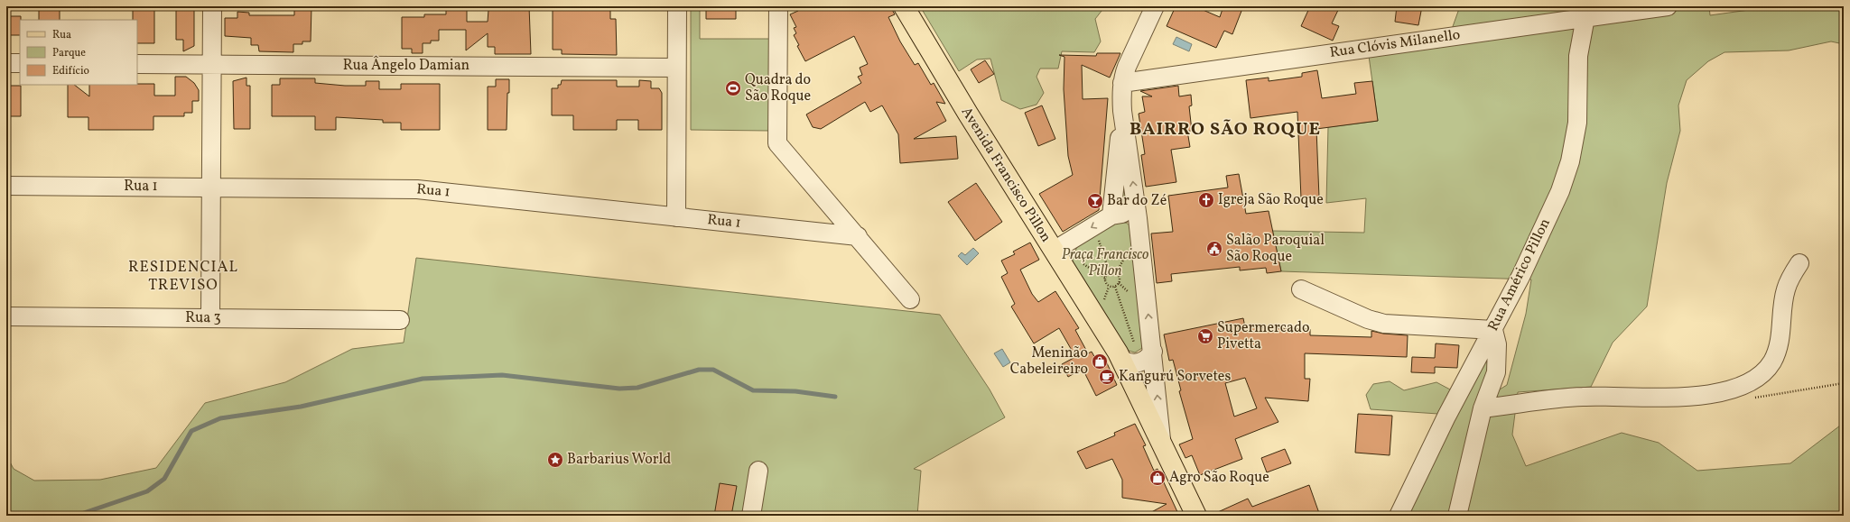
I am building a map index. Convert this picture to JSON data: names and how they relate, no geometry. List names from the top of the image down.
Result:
{
  "streets": {
    "main road": ["Avenida Francisco Pillon"],
    "street": [
      "Rua Clóvis Milanello",
      "Rua Ângelo Damian",
      "Rua 1",
      "Rua Américo Pillon",
      "Rua 3"
    ]
  },
  "crossings": [
    ["Rua Clóvis Milanello", "Rua Américo Pillon"]
  ],
  "districts": ["BAIRRO SÃO ROQUE", "RESIDENCIAL TREVISO"],
  "parks": ["Praça Francisco Pillon"],
  "places": {
    "sports": ["Quadra do São Roque"],
    "church": ["Igreja São Roque"],
    "bar": ["Bar do Zé"],
    "public building": ["Salão Paroquial São Roque"],
    "supermarket": ["Supermercado Pivetta"],
    "shop": ["Meninão Cabeleireiro", "Agro São Roque"],
    "cafe": ["Kangurú Sorvetes"],
    "place": ["Barbarius World"]
  },
  "legend": ["Rua", "Parque", "Edifício"]
}
